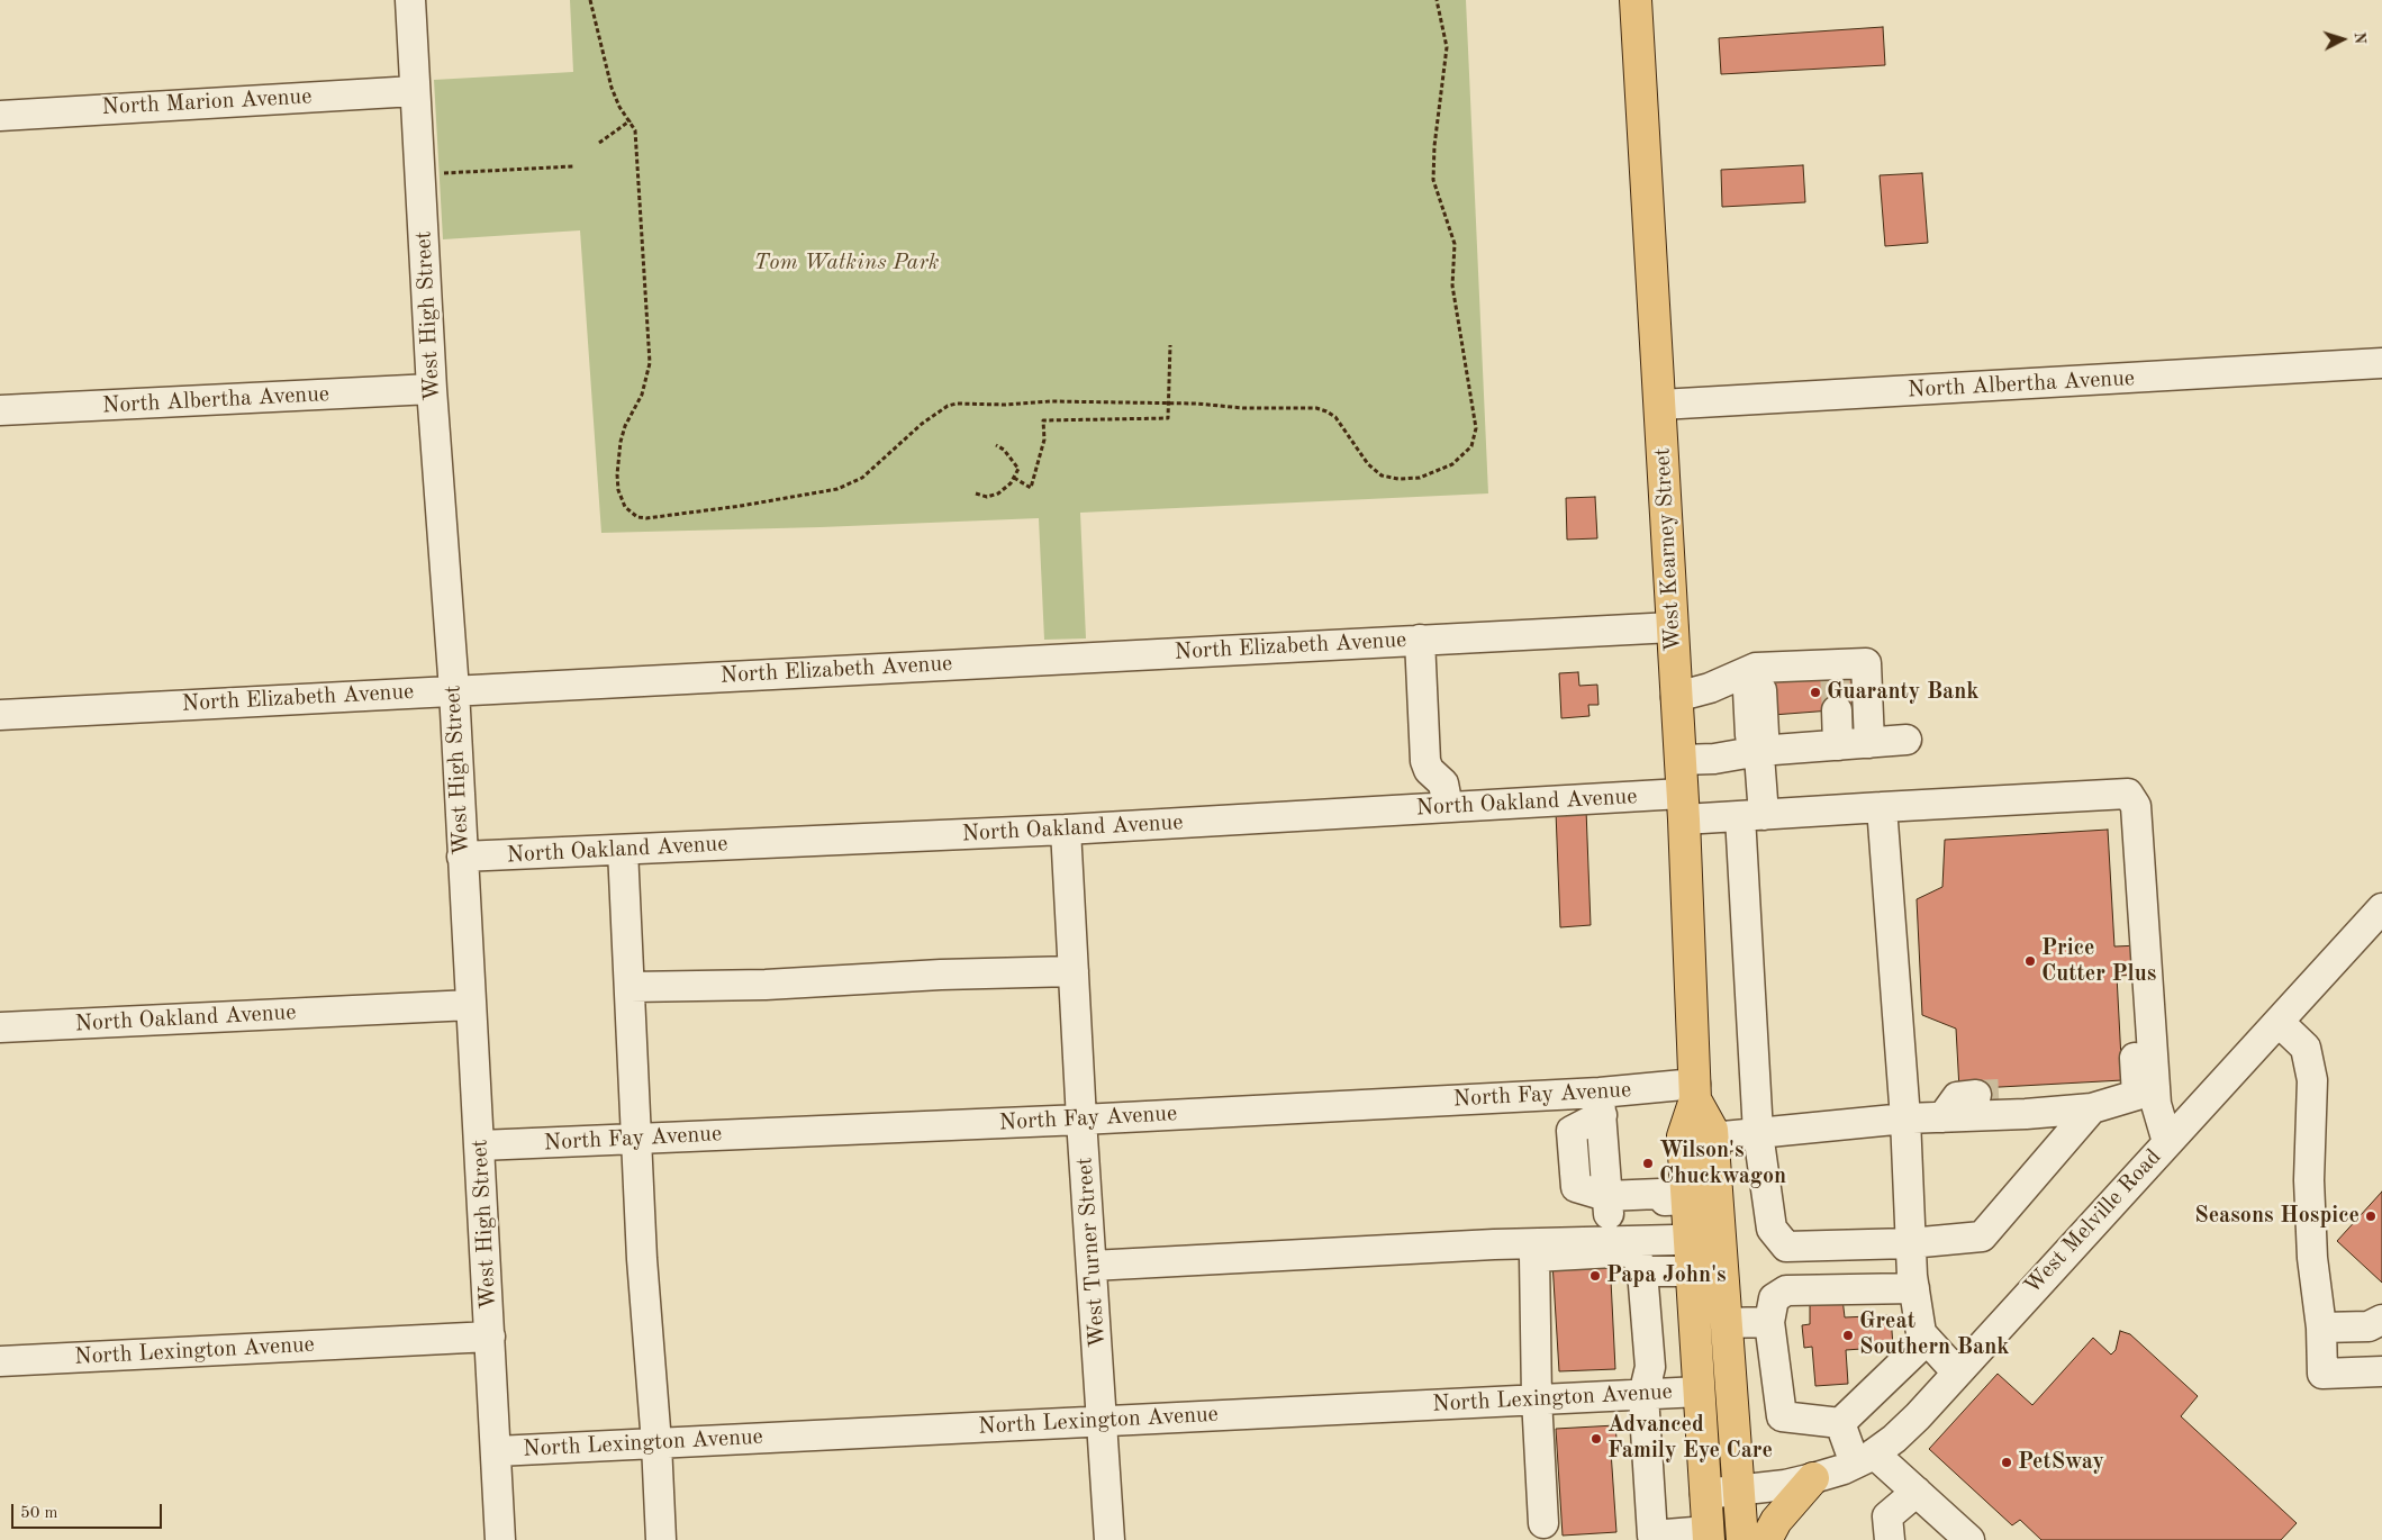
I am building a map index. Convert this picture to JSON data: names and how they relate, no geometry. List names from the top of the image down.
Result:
{
  "streets": {
    "main road": ["West Kearney Street"],
    "street": [
      "North Marion Avenue",
      "West High Street",
      "North Albertha Avenue",
      "North Elizabeth Avenue",
      "North Oakland Avenue",
      "North Fay Avenue",
      "West Melville Road",
      "West Turner Street",
      "North Lexington Avenue"
    ]
  },
  "crossings": [
    ["North Marion Avenue", "West High Street"],
    ["West High Street", "North Albertha Avenue"],
    ["West High Street", "North Elizabeth Avenue"],
    ["West High Street", "North Oakland Avenue"],
    ["West High Street", "North Fay Avenue"],
    ["West High Street", "North Lexington Avenue"],
    ["North Albertha Avenue", "West Kearney Street"],
    ["West Kearney Street", "North Elizabeth Avenue"],
    ["West Kearney Street", "North Oakland Avenue"],
    ["West Kearney Street", "North Fay Avenue"],
    ["West Kearney Street", "West Melville Road"],
    ["West Kearney Street", "North Lexington Avenue"],
    ["North Oakland Avenue", "West Melville Road"],
    ["North Oakland Avenue", "West Turner Street"],
    ["North Fay Avenue", "West Turner Street"],
    ["West Turner Street", "North Lexington Avenue"]
  ],
  "parks": ["Tom Watkins Park"],
  "places": [
    "Guaranty Bank",
    "Price Cutter Plus",
    "Wilson's Chuckwagon",
    "Seasons Hospice",
    "Papa John's",
    "Great Southern Bank",
    "Advanced Family Eye Care",
    "PetSway"
  ],
  "scale_bar": "50 m",
  "north": "right"
}
